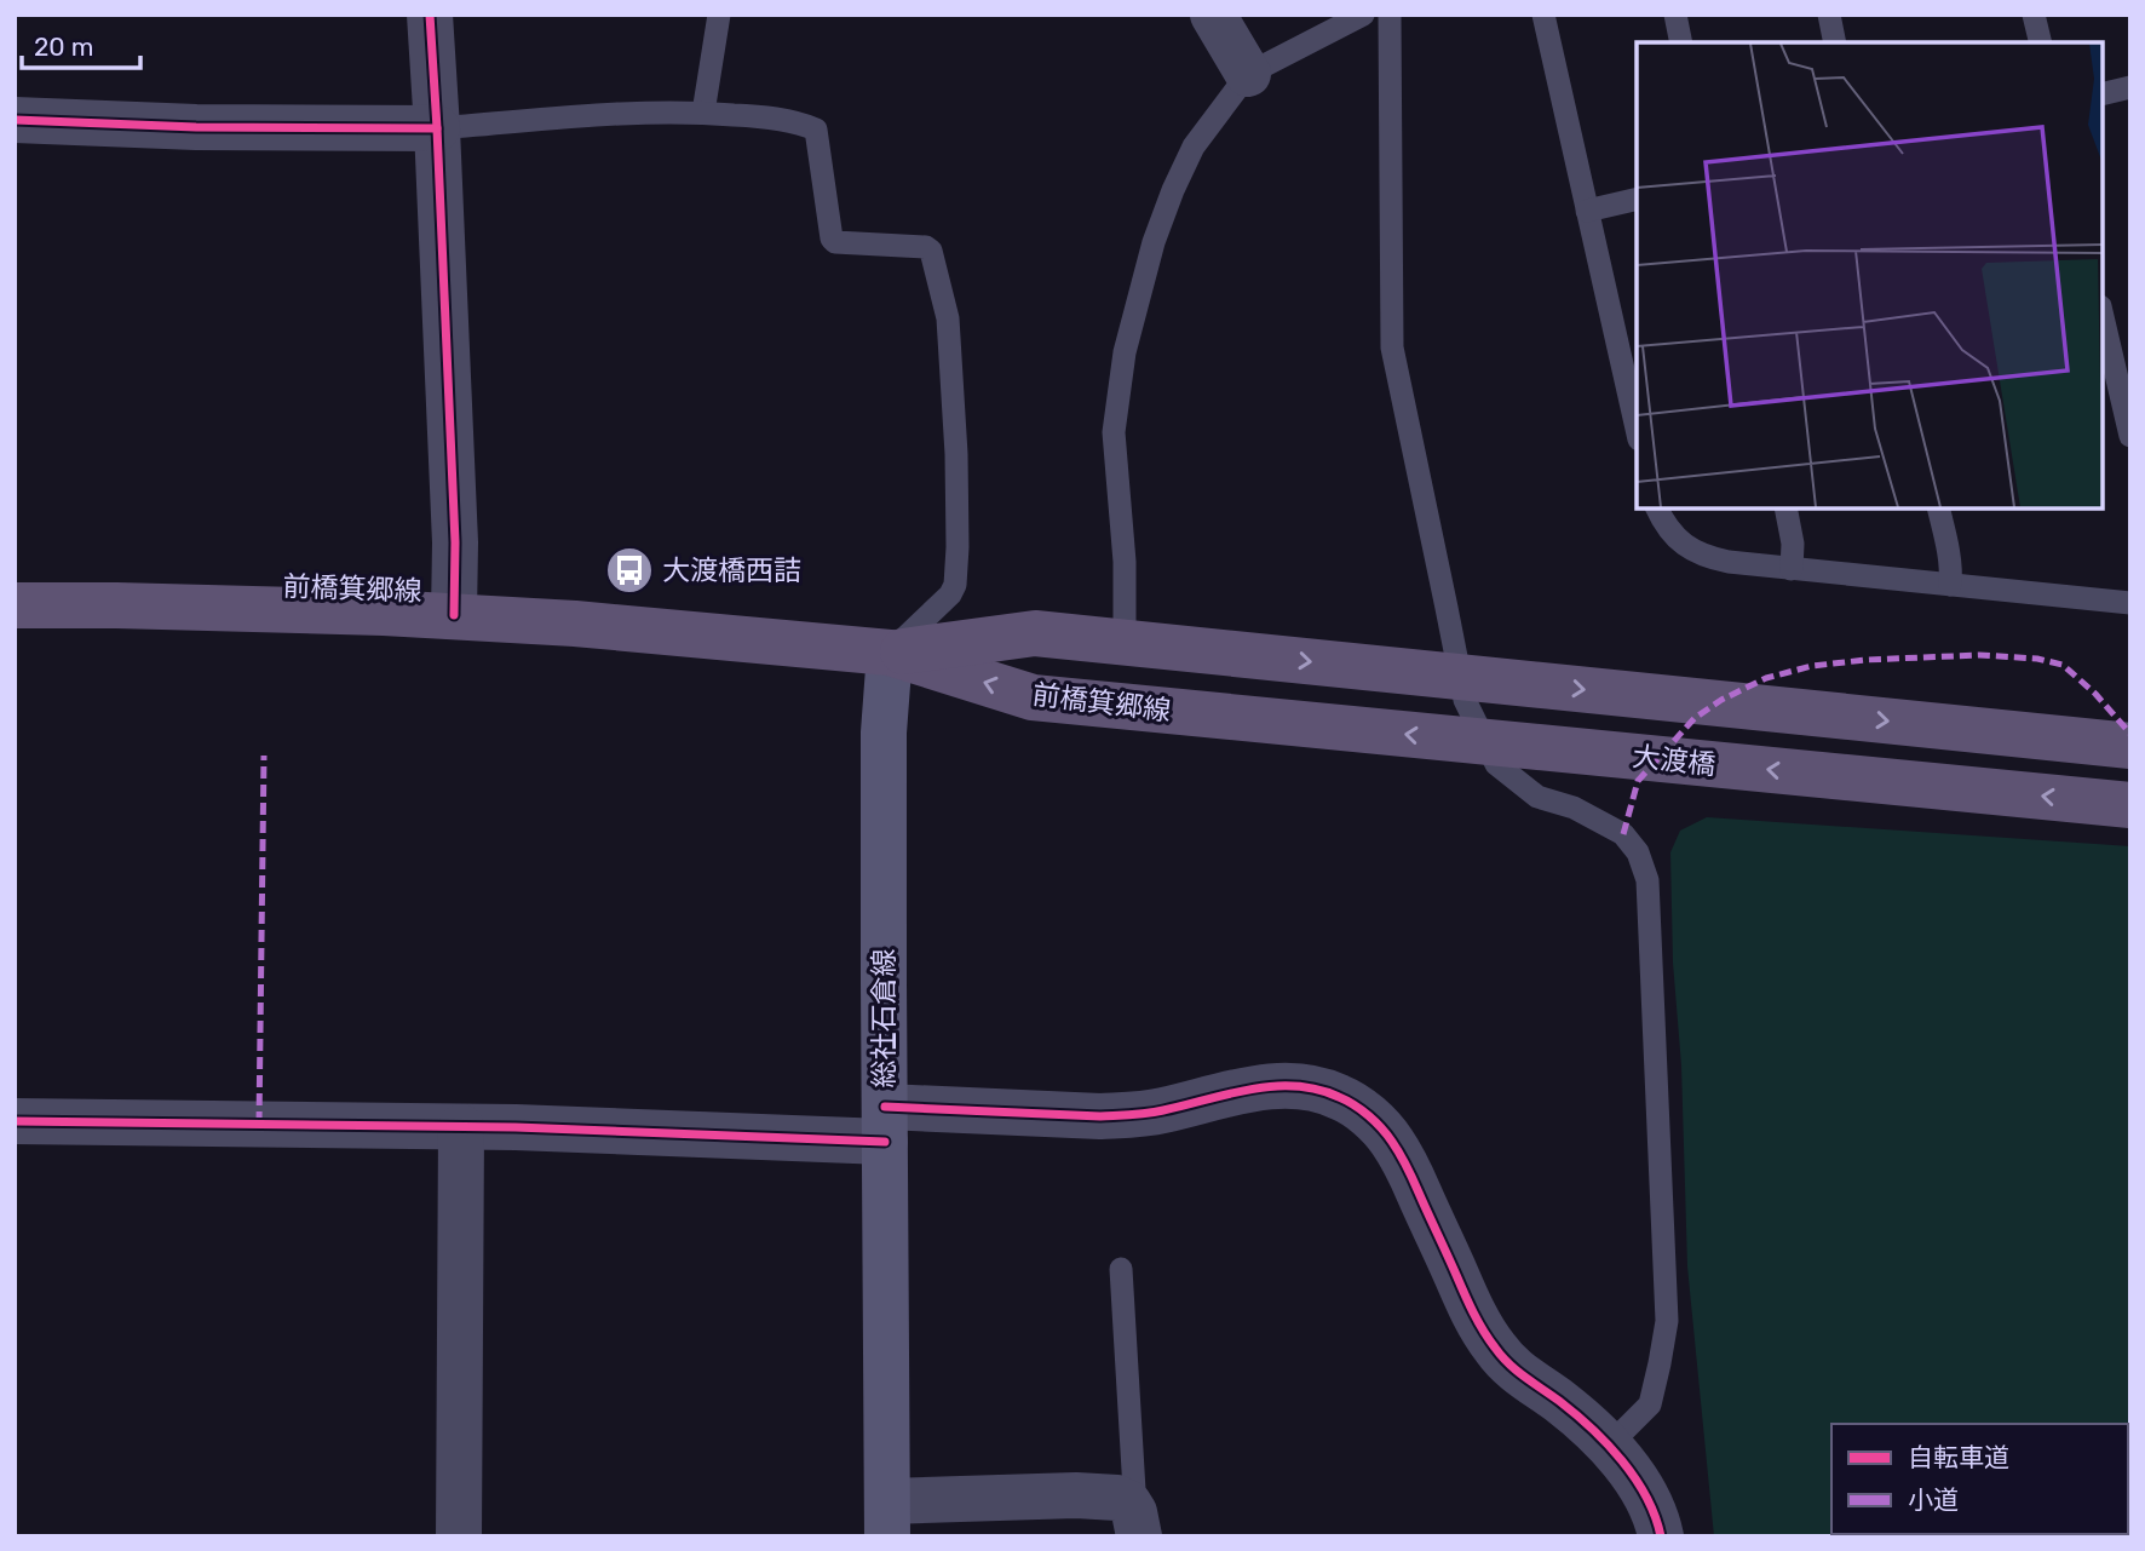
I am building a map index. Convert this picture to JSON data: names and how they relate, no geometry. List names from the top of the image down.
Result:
{
  "streets": {
    "main road": ["前橋箕郷線", "大渡橋", "総社石倉線"]
  },
  "crossings": [
    ["前橋箕郷線", "大渡橋"],
    ["前橋箕郷線", "総社石倉線"]
  ],
  "one_way": ["大渡橋"],
  "places": {
    "bus stop": ["大渡橋西詰"]
  },
  "legend": ["自転車道", "小道"],
  "scale_bar": "20 m"
}
